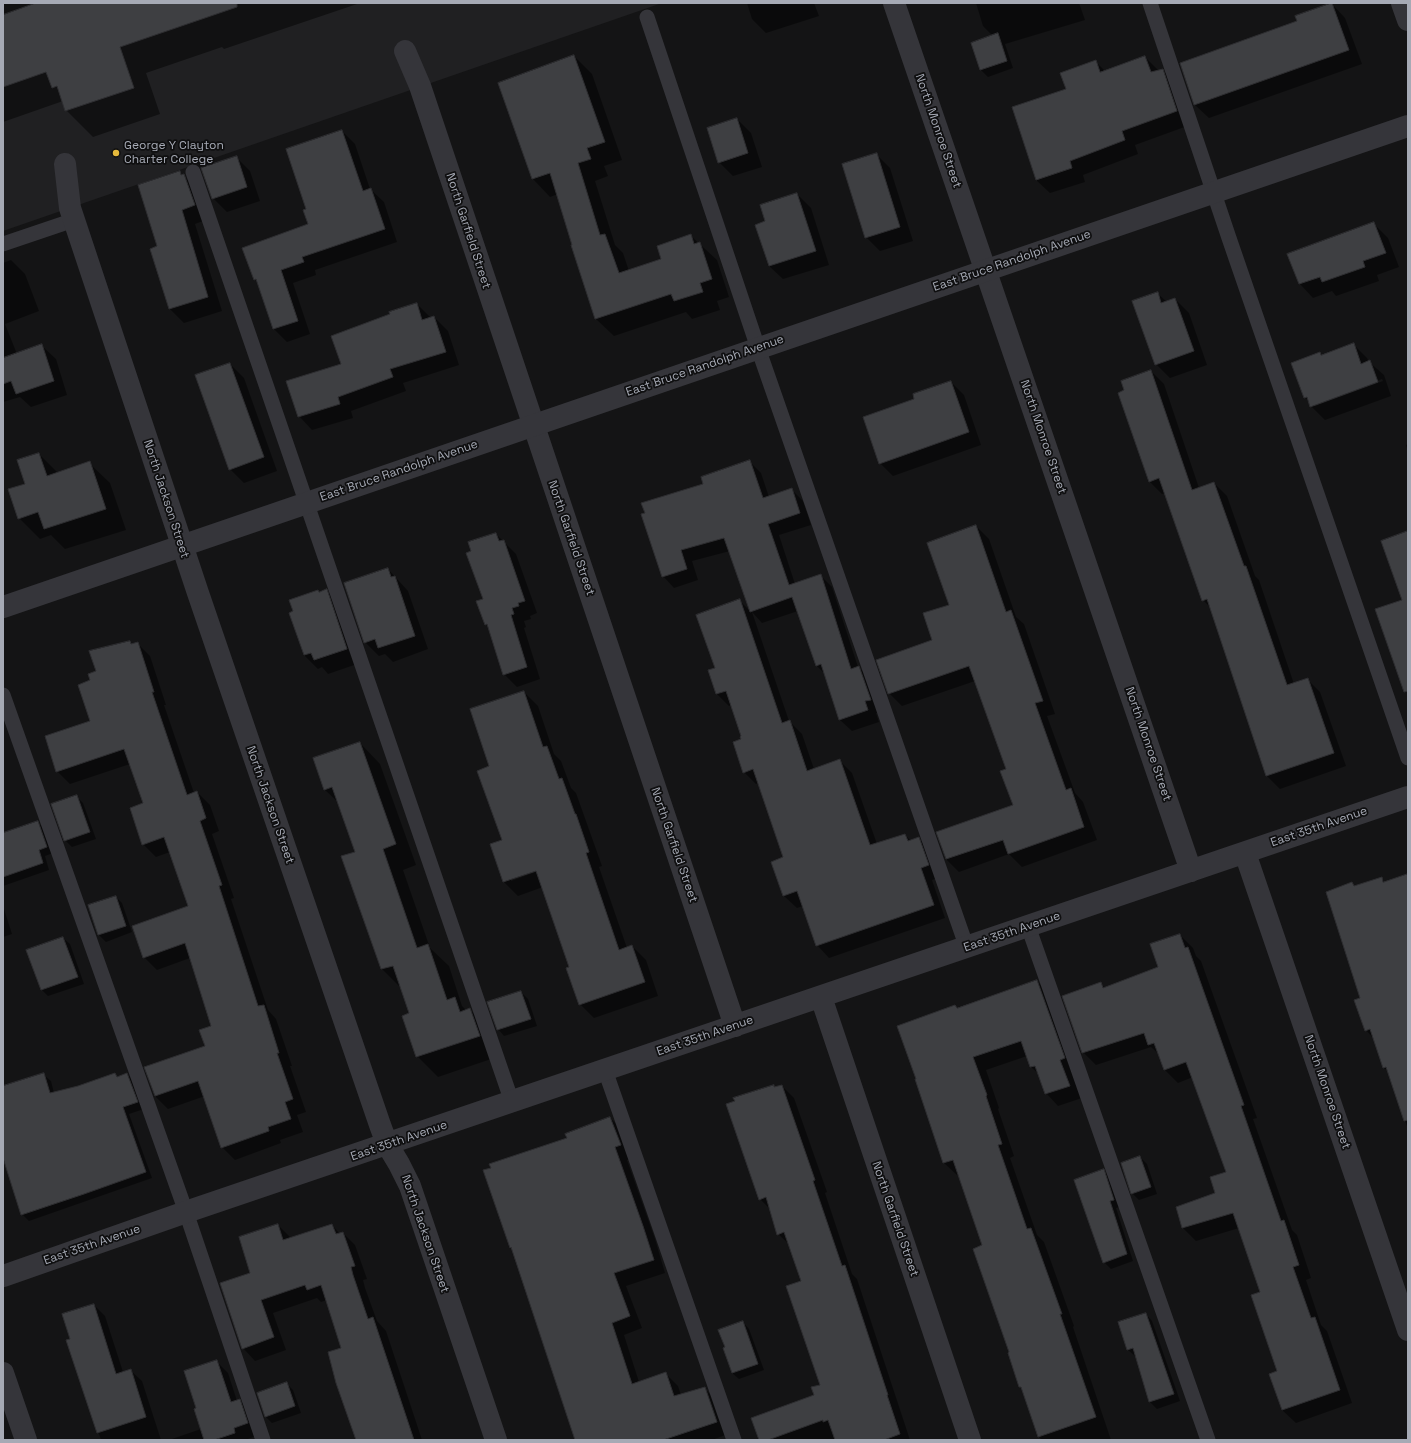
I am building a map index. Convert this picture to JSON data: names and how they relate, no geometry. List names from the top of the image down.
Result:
{
  "streets": {
    "street": [
      "North Monroe Street",
      "North Garfield Street",
      "East Bruce Randolph Avenue",
      "North Jackson Street",
      "East 35th Avenue"
    ]
  },
  "crossings": [
    ["North Monroe Street", "East Bruce Randolph Avenue"],
    ["North Monroe Street", "East 35th Avenue"],
    ["North Garfield Street", "East Bruce Randolph Avenue"],
    ["North Garfield Street", "East 35th Avenue"],
    ["East Bruce Randolph Avenue", "North Jackson Street"],
    ["North Jackson Street", "East 35th Avenue"]
  ],
  "places": ["George Y Clayton Charter College"]
}
